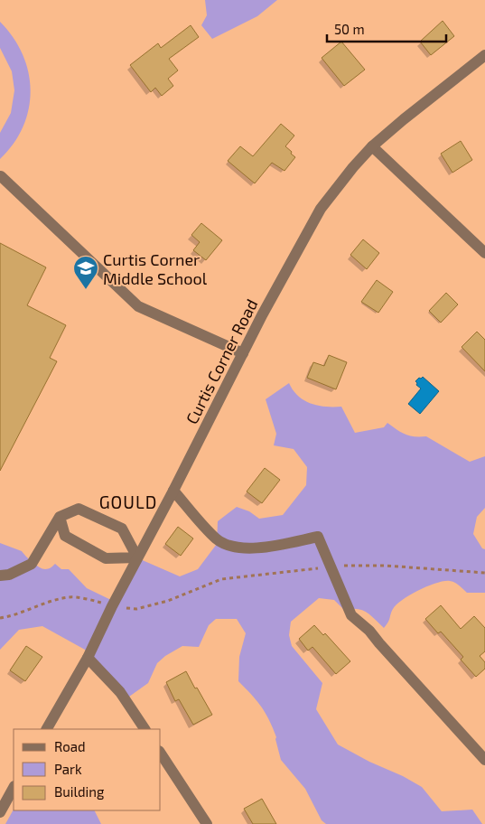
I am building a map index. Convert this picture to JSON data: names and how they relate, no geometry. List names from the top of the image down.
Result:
{
  "streets": {
    "street": ["Curtis Corner Road"]
  },
  "districts": ["GOULD"],
  "places": {
    "school or university": ["Curtis Corner Middle School"]
  },
  "legend": ["Road", "Park", "Building"],
  "scale_bar": "50 m"
}
